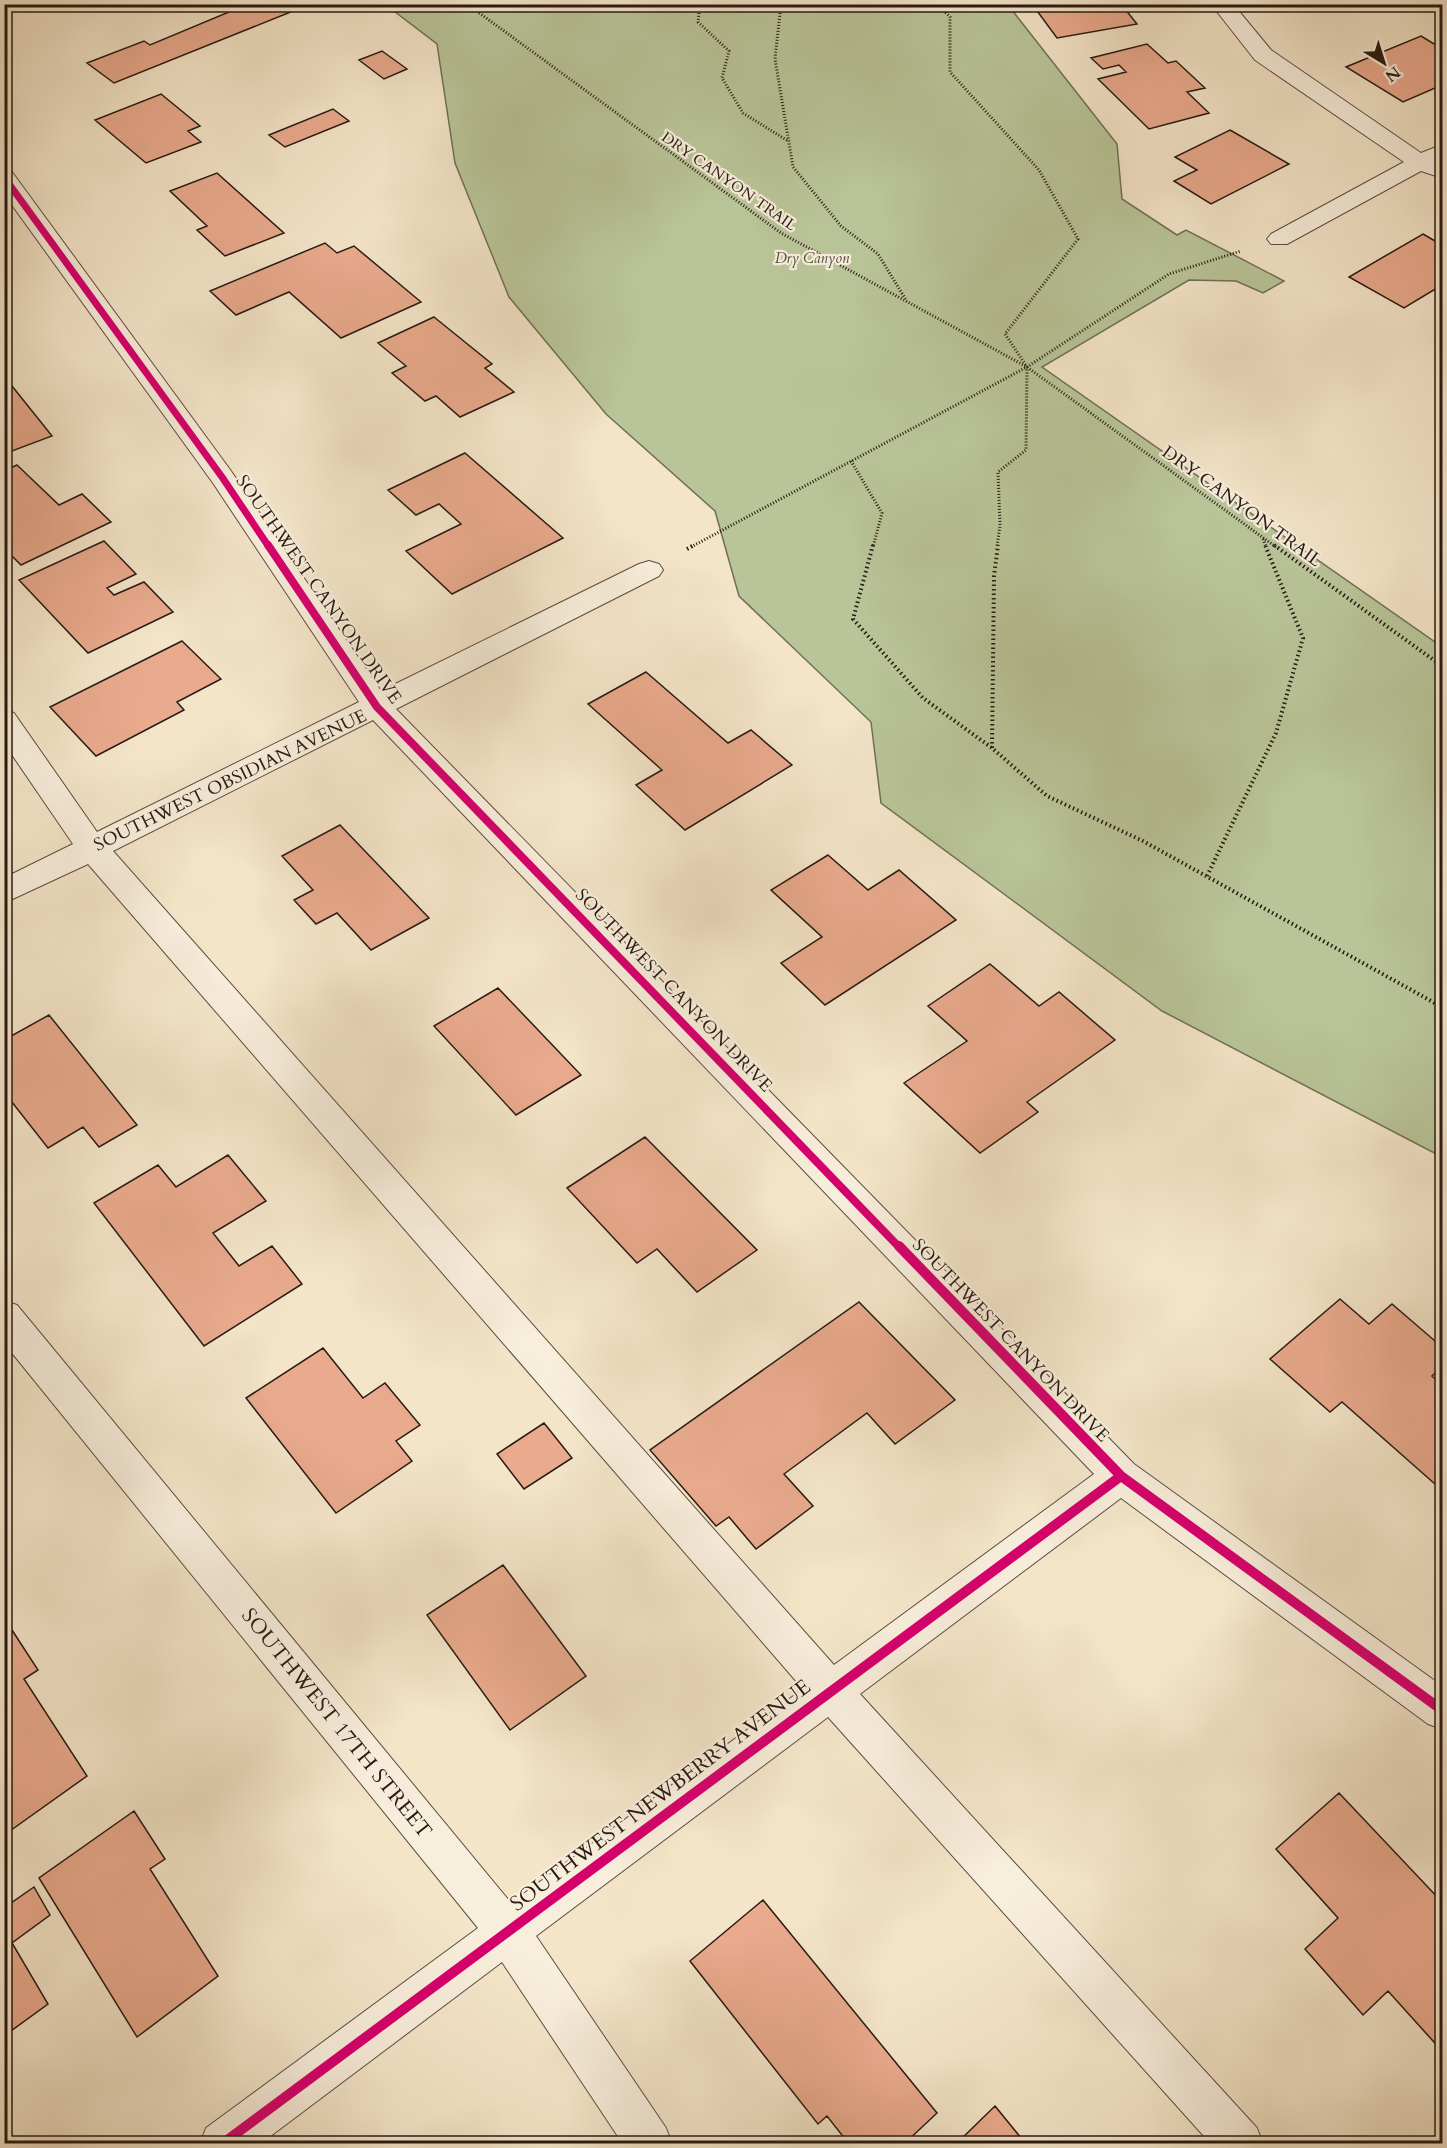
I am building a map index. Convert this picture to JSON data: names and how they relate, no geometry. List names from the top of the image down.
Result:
{
  "streets": {
    "street": [
      "SOUTHWEST CANYON DRIVE",
      "SOUTHWEST OBSIDIAN AVENUE",
      "SOUTHWEST 17TH STREET",
      "SOUTHWEST NEWBERRY AVENUE"
    ],
    "path": ["DRY CANYON TRAIL"]
  },
  "crossings": [
    ["SOUTHWEST CANYON DRIVE", "SOUTHWEST OBSIDIAN AVENUE"],
    ["SOUTHWEST CANYON DRIVE", "SOUTHWEST NEWBERRY AVENUE"],
    ["SOUTHWEST 17TH STREET", "SOUTHWEST NEWBERRY AVENUE"]
  ],
  "parks": ["Dry Canyon"],
  "north": "bottom right"
}
